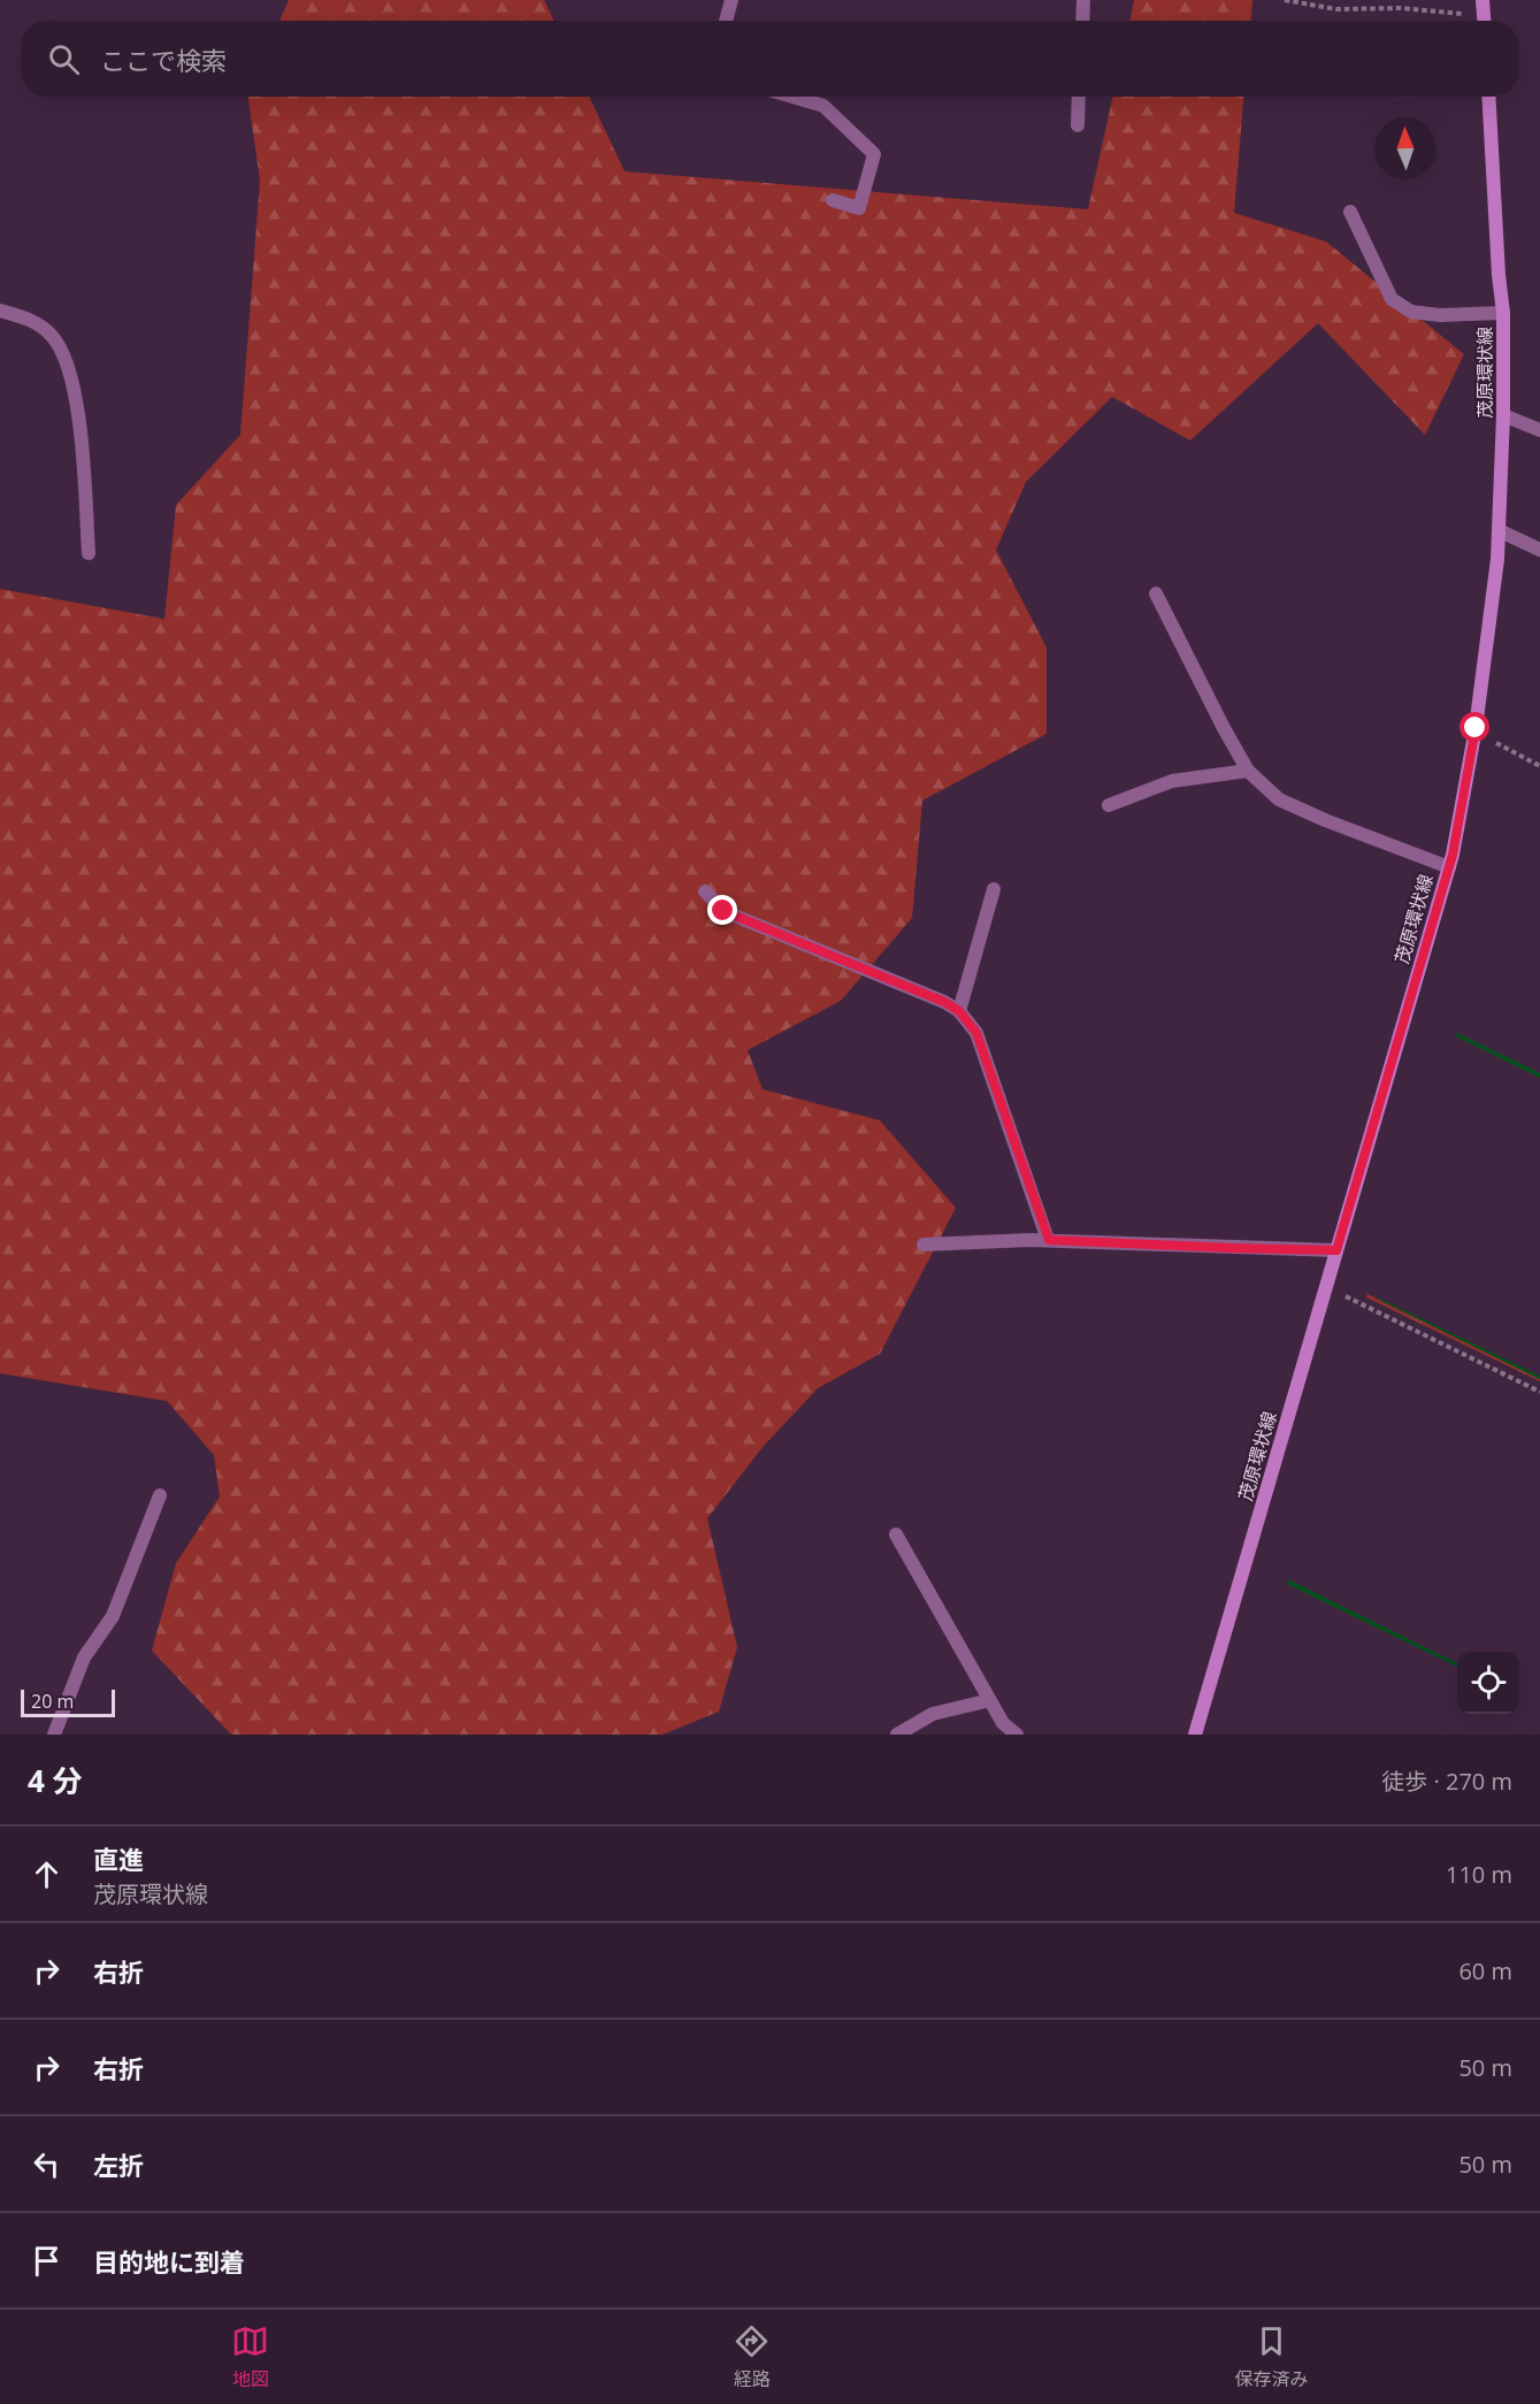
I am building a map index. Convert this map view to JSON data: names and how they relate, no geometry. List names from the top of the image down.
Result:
{
  "streets": {
    "main road": ["茂原環状線"]
  },
  "scale_bar": "20 m",
  "north": "top",
  "page": {
    "search": "ここで検索",
    "scale": "20 m",
    "heading": ["4 分", "徒歩 · 270 m"],
    "list": [
      ["直進", "茂原環状線", "110 m"],
      ["右折", "60 m"],
      ["右折", "50 m"],
      ["左折", "50 m"],
      "目的地に到着"
    ],
    "nav": ["地図", "経路", "保存済み"]
  }
}
